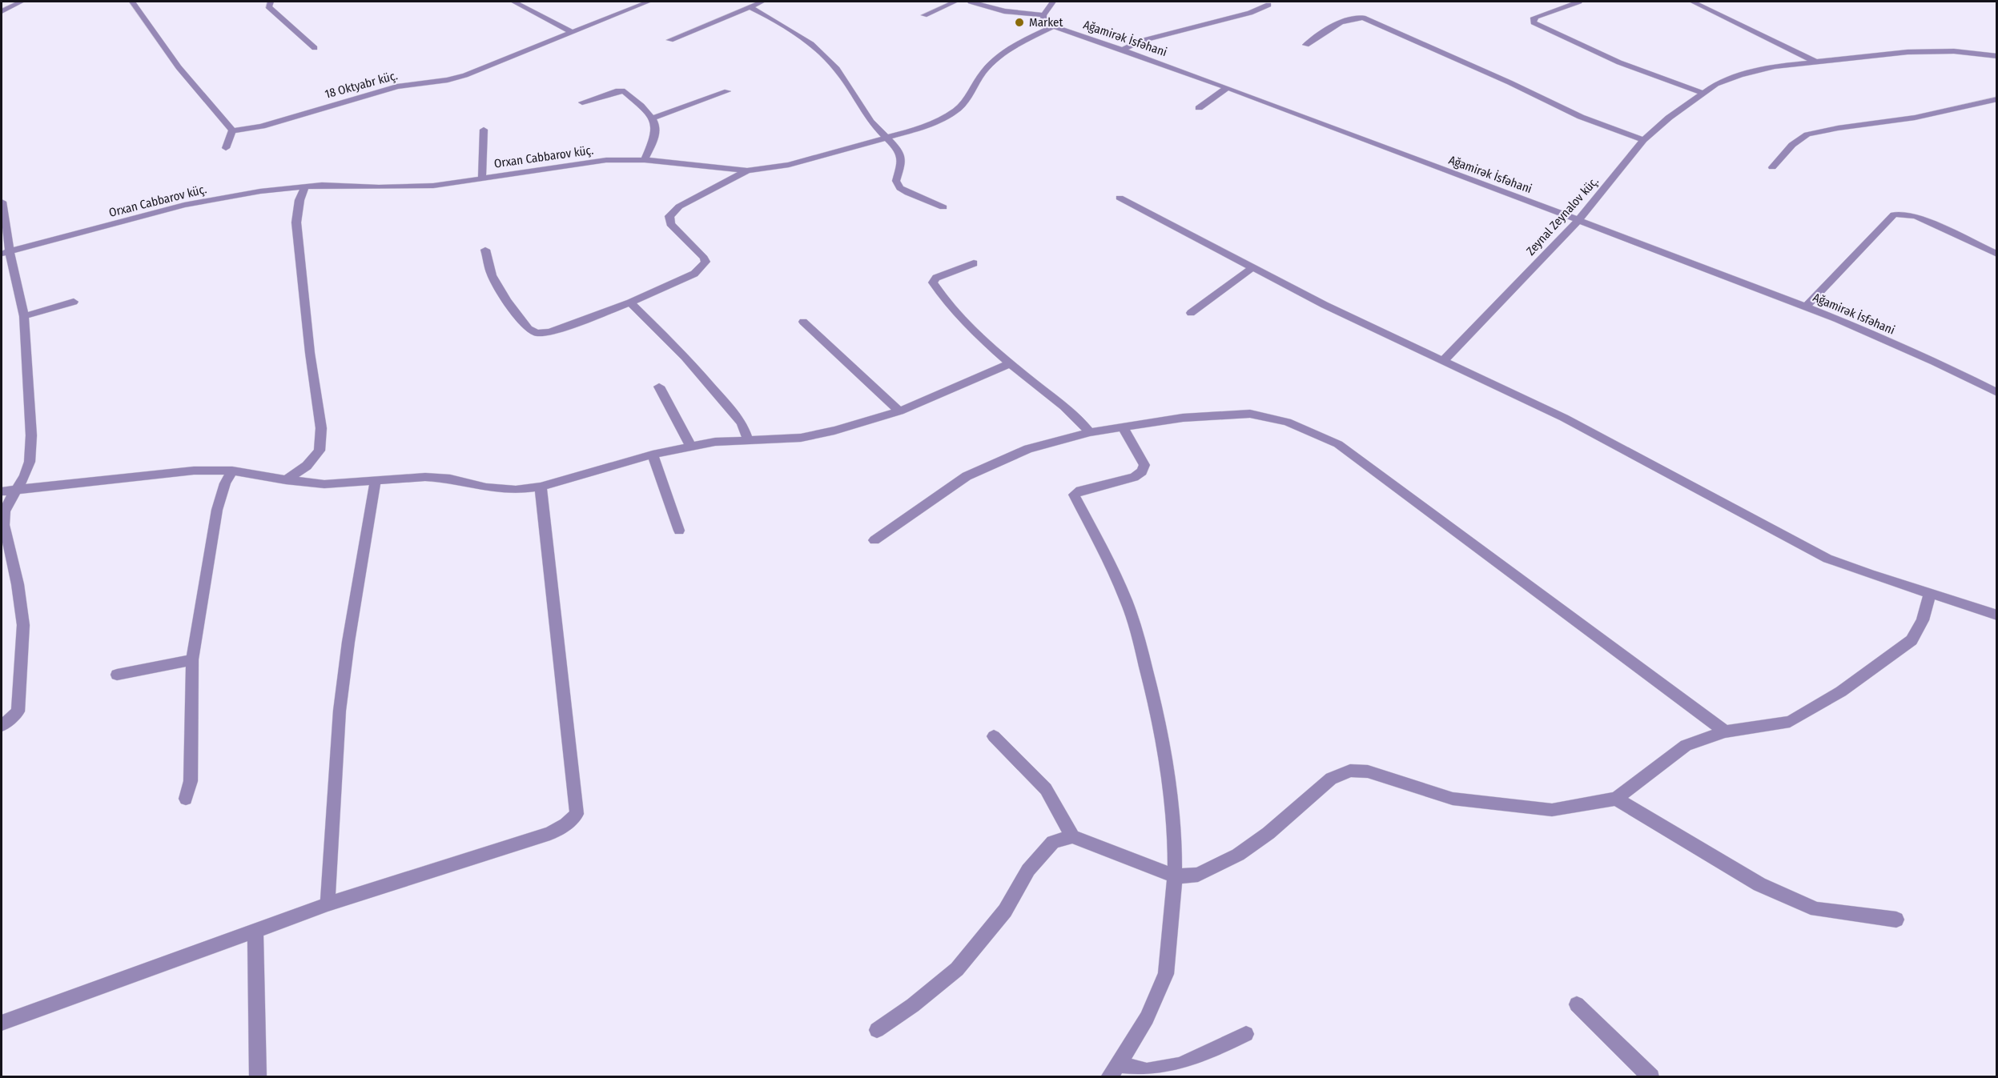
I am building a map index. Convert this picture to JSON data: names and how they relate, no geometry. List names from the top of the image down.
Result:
{
  "streets": {
    "street": [
      "Ağamirək İsfəhani",
      "18 Oktyabr küç.",
      "Orxan Cabbarov küç.",
      "Zeynal Zeynalov küç."
    ]
  },
  "crossings": [
    ["Ağamirək İsfəhani", "Orxan Cabbarov küç."],
    ["Ağamirək İsfəhani", "Zeynal Zeynalov küç."]
  ],
  "places": ["Market"]
}
